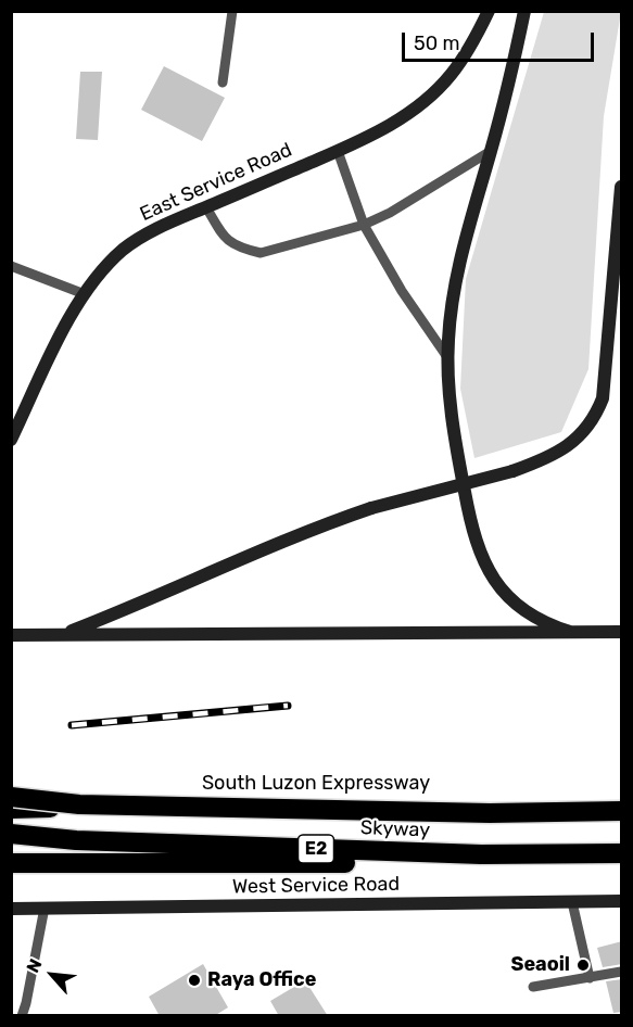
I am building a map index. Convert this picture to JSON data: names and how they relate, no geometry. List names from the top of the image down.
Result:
{
  "streets": {
    "highway": ["South Luzon Expressway", "Skyway", "E2"],
    "main road": ["East Service Road", "West Service Road"]
  },
  "places": ["Seaoil", "Raya Office"],
  "scale_bar": "50 m",
  "north": "top left"
}
